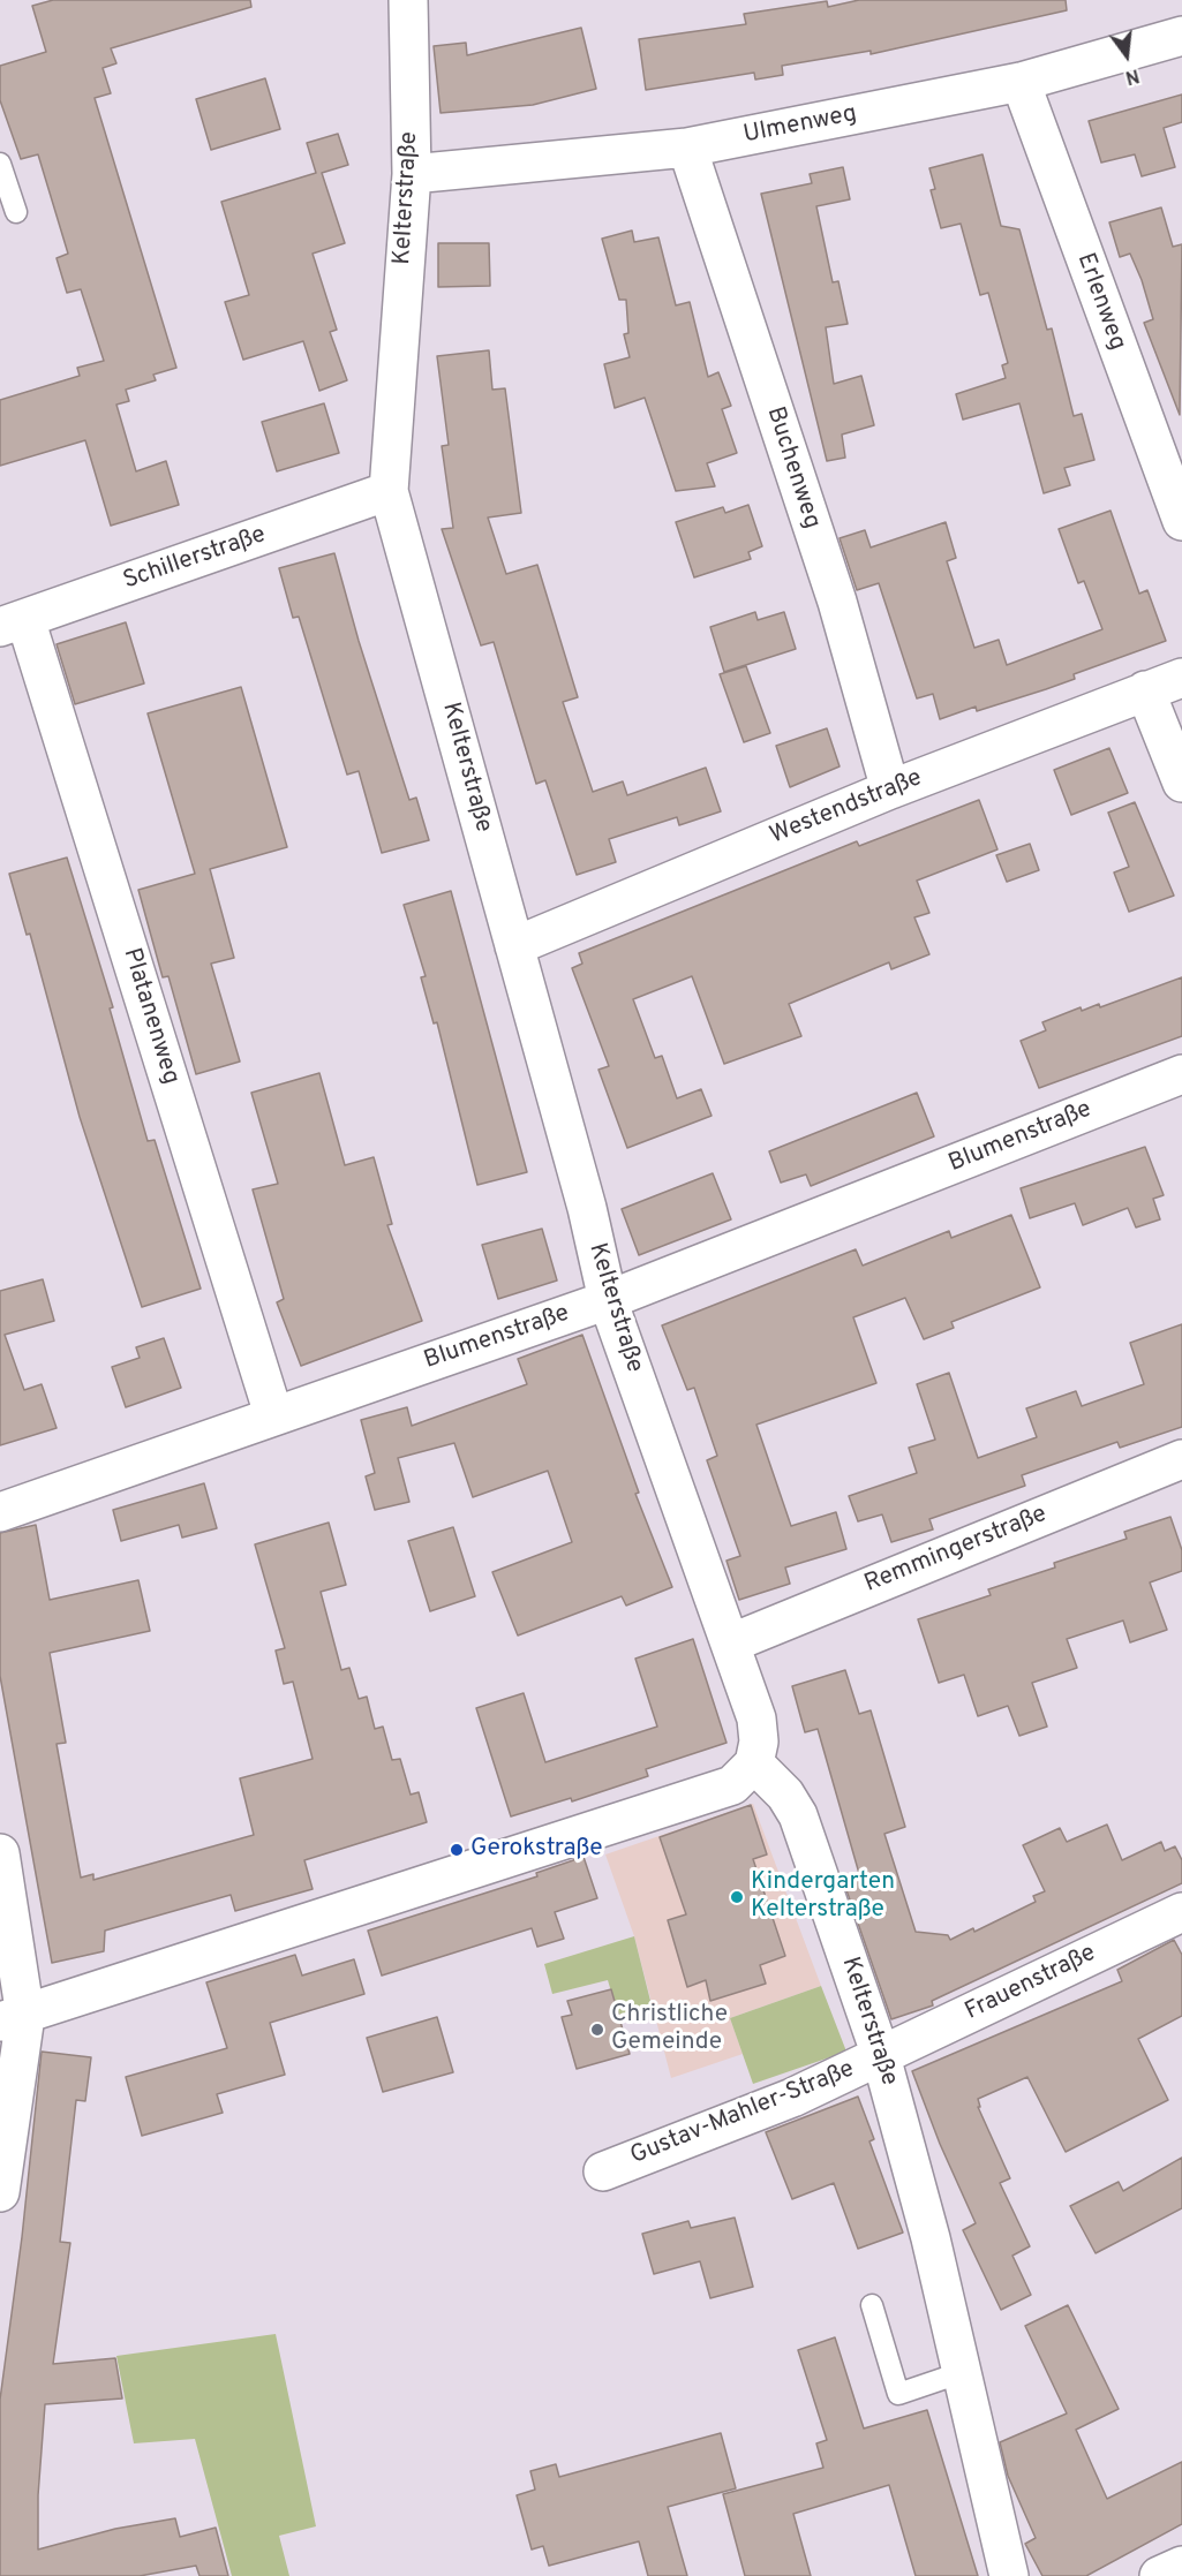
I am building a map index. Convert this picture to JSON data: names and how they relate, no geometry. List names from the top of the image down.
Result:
{
  "streets": {
    "street": [
      "Ulmenweg",
      "Kelterstraße",
      "Erlenweg",
      "Buchenweg",
      "Schillerstraße",
      "Westendstraße",
      "Platanenweg",
      "Blumenstraße",
      "Remmingerstraße",
      "Frauenstraße",
      "Gustav-Mahler-Straße"
    ]
  },
  "crossings": [
    ["Ulmenweg", "Kelterstraße"],
    ["Ulmenweg", "Erlenweg"],
    ["Ulmenweg", "Buchenweg"],
    ["Kelterstraße", "Schillerstraße"],
    ["Kelterstraße", "Westendstraße"],
    ["Kelterstraße", "Blumenstraße"],
    ["Kelterstraße", "Remmingerstraße"],
    ["Kelterstraße", "Frauenstraße"],
    ["Kelterstraße", "Gustav-Mahler-Straße"],
    ["Buchenweg", "Westendstraße"],
    ["Schillerstraße", "Platanenweg"],
    ["Platanenweg", "Blumenstraße"],
    ["Frauenstraße", "Gustav-Mahler-Straße"]
  ],
  "places": ["Gerokstraße", "Kindergarten Kelterstraße", "Christliche Gemeinde"],
  "north": "bottom"
}
